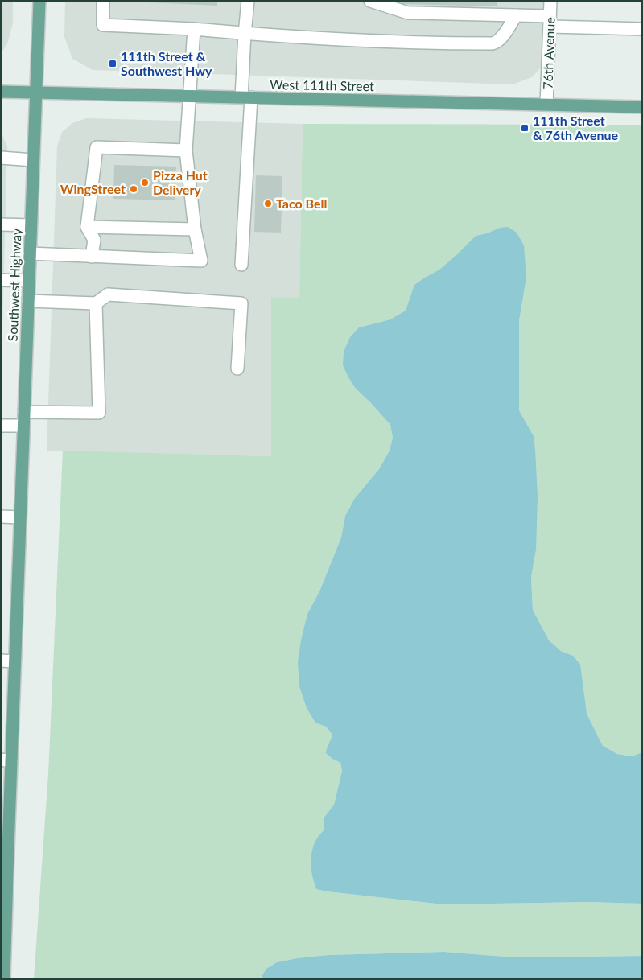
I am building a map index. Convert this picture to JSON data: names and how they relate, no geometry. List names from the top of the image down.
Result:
{
  "streets": {
    "main road": ["West 111th Street", "Southwest Highway"],
    "street": ["76th Avenue"]
  },
  "crossings": [
    ["76th Avenue", "West 111th Street"],
    ["West 111th Street", "Southwest Highway"]
  ],
  "places": {
    "transit": ["111th Street & Southwest Hwy", "111th Street & 76th Avenue"],
    "other": ["Pizza Hut Delivery", "WingStreet", "Taco Bell"]
  }
}
